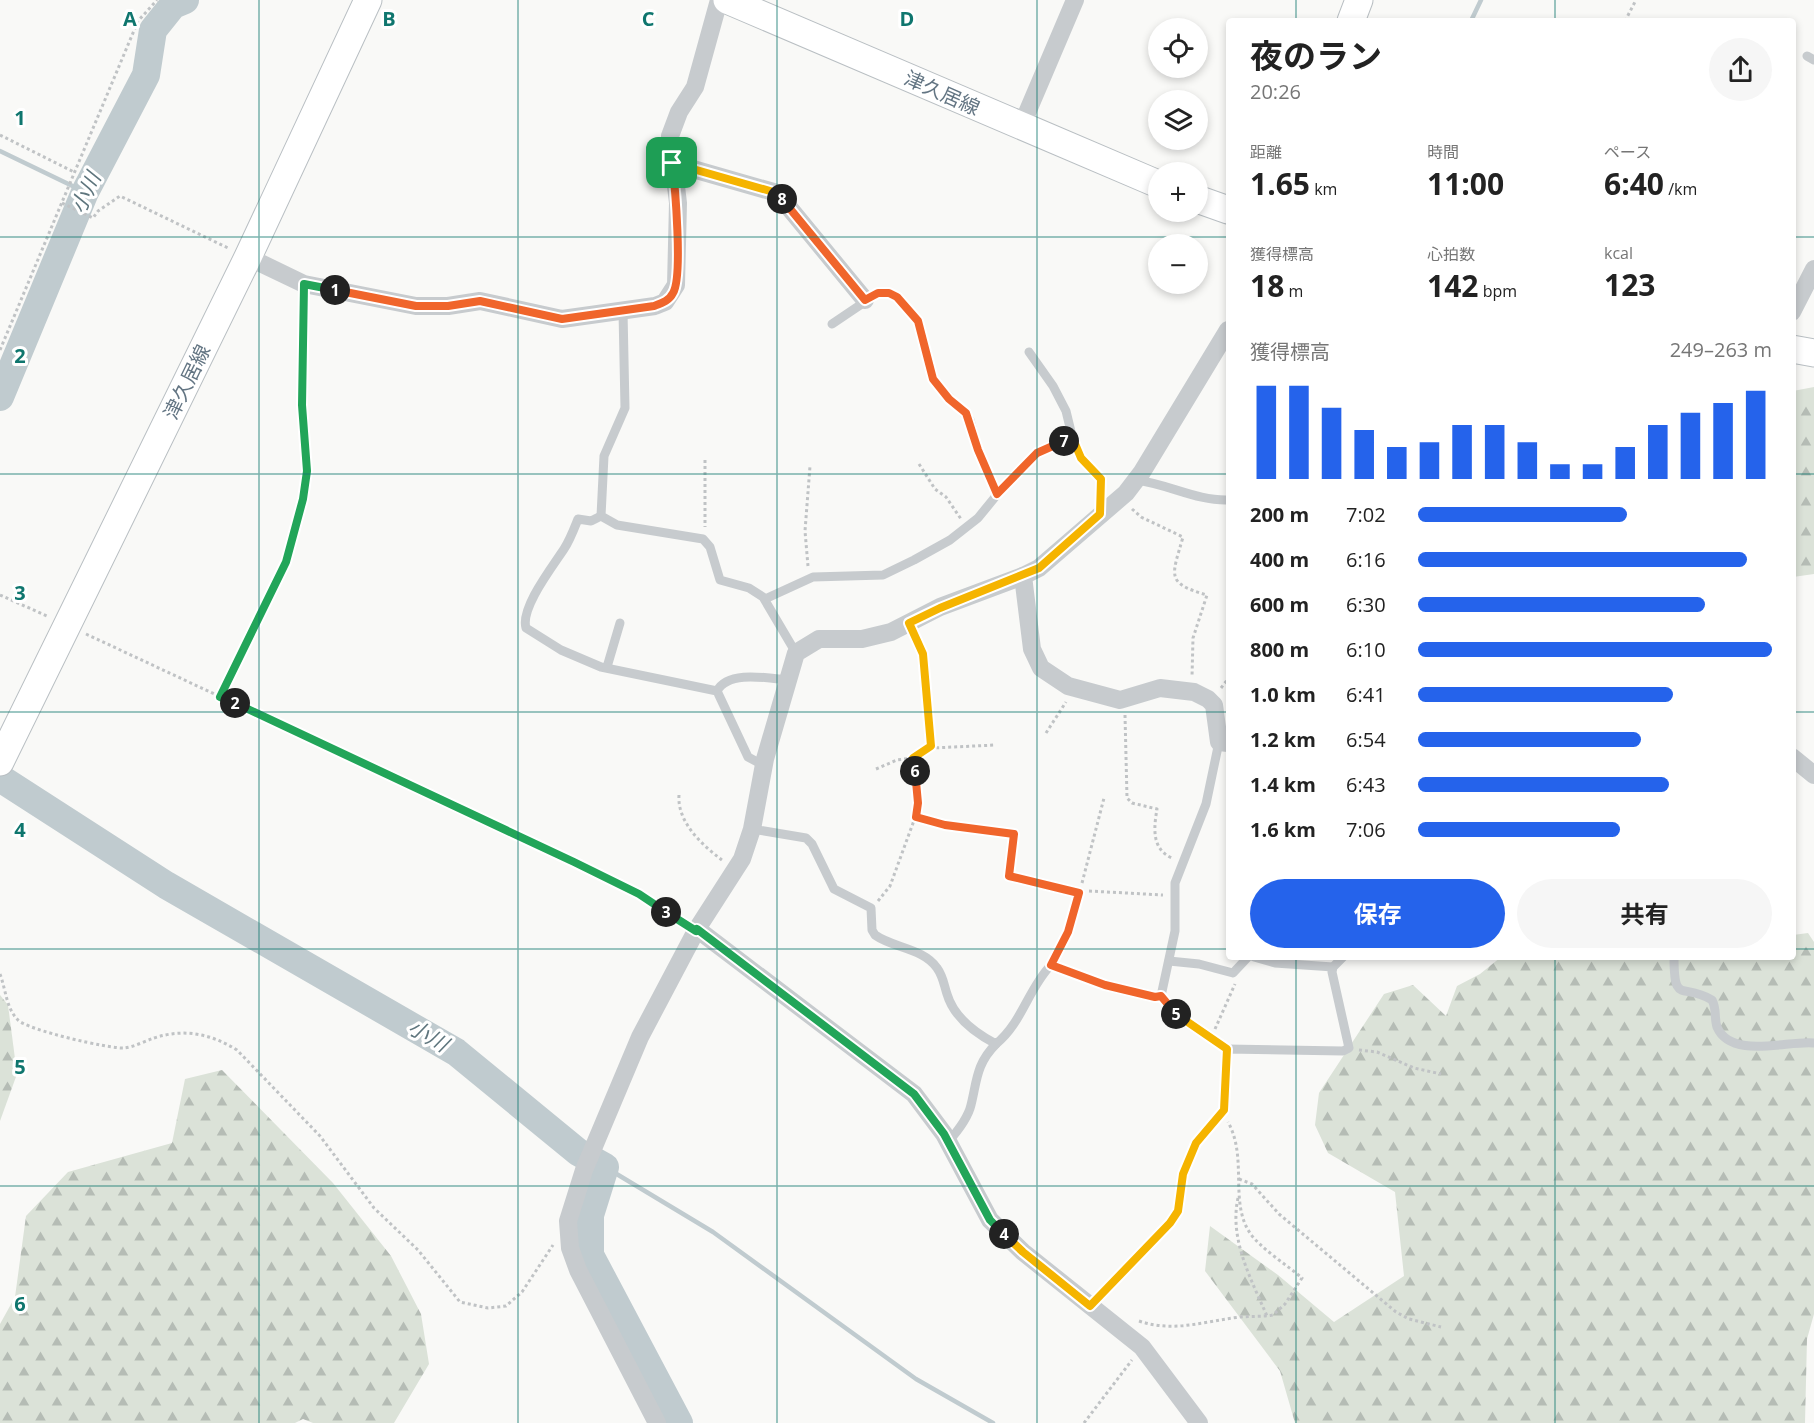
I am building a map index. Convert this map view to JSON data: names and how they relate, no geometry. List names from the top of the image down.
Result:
{
  "streets": {
    "main road": ["津久居線"]
  },
  "water": ["小川"],
  "page": {
    "map_buttons": ["+", "−"],
    "heading": ["夜のラン", "20:26"],
    "stats": [
      ["距離", "1.65 km"],
      ["時間", "11:00"],
      ["ペース", "6:40 /km"],
      ["獲得標高", "18 m"],
      ["心拍数", "142 bpm"],
      ["kcal", "123"]
    ],
    "pins": [
      "8",
      "1",
      "7",
      "2",
      "6",
      "3",
      "5",
      "4"
    ],
    "chart": ["獲得標高", "249–263 m"],
    "list": [
      {
        "name": "200 m",
        "note": "7:02"
      },
      {
        "name": "400 m",
        "note": "6:16"
      },
      {
        "name": "600 m",
        "note": "6:30"
      },
      {
        "name": "800 m",
        "note": "6:10"
      },
      {
        "name": "1.0 km",
        "note": "6:41"
      },
      {
        "name": "1.2 km",
        "note": "6:54"
      },
      {
        "name": "1.4 km",
        "note": "6:43"
      },
      {
        "name": "1.6 km",
        "note": "7:06"
      }
    ],
    "buttons": ["保存", "共有"]
  },
  "grid": {
    "columns": [
      "A",
      "B",
      "C",
      "D"
    ],
    "rows": [
      "1",
      "2",
      "3",
      "4",
      "5",
      "6"
    ]
  }
}
